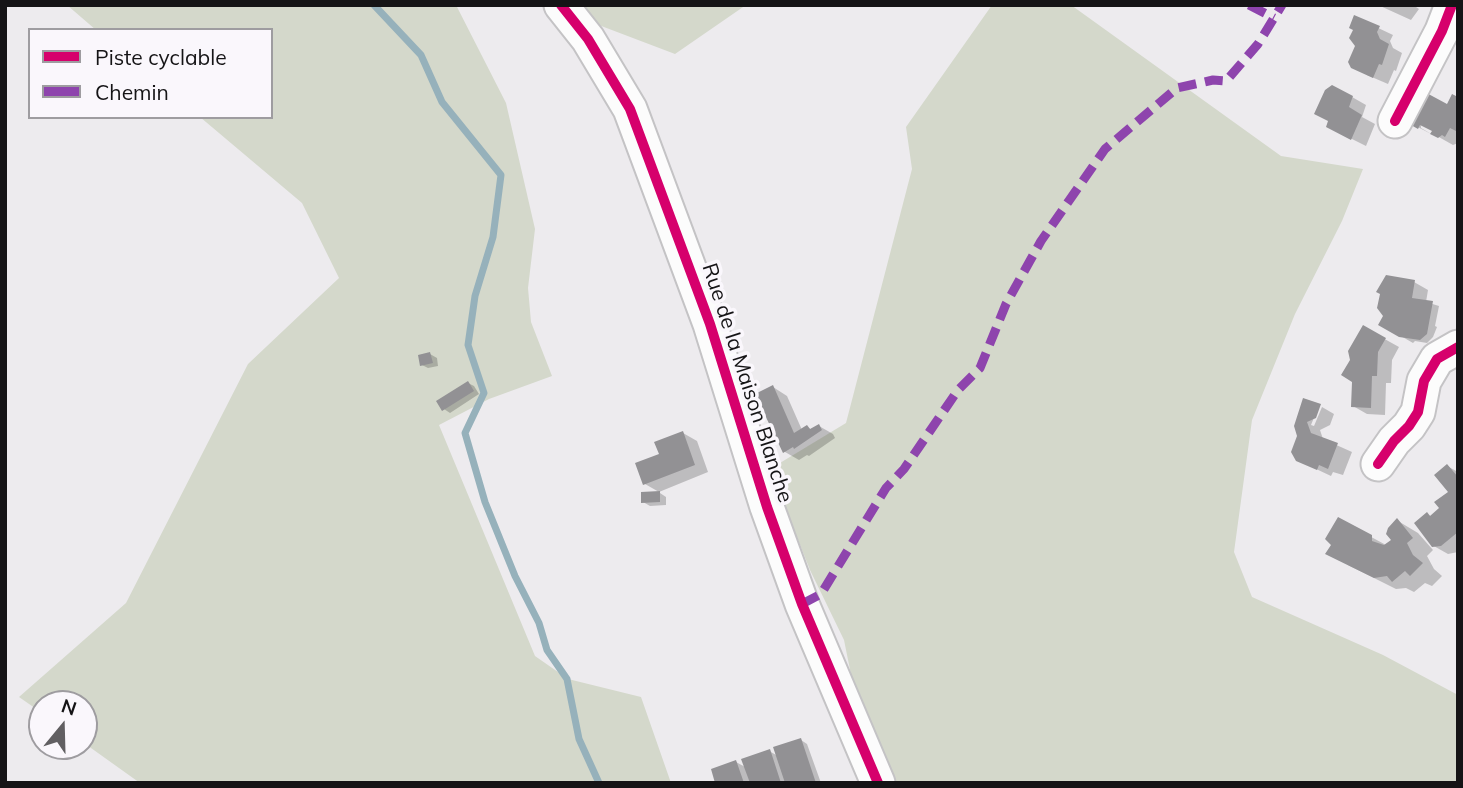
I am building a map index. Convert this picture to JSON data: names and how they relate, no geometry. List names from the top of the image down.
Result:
{
  "streets": {
    "street": ["Rue de la Maison Blanche"]
  },
  "legend": ["Piste cyclable", "Chemin"],
  "north": "top"
}
